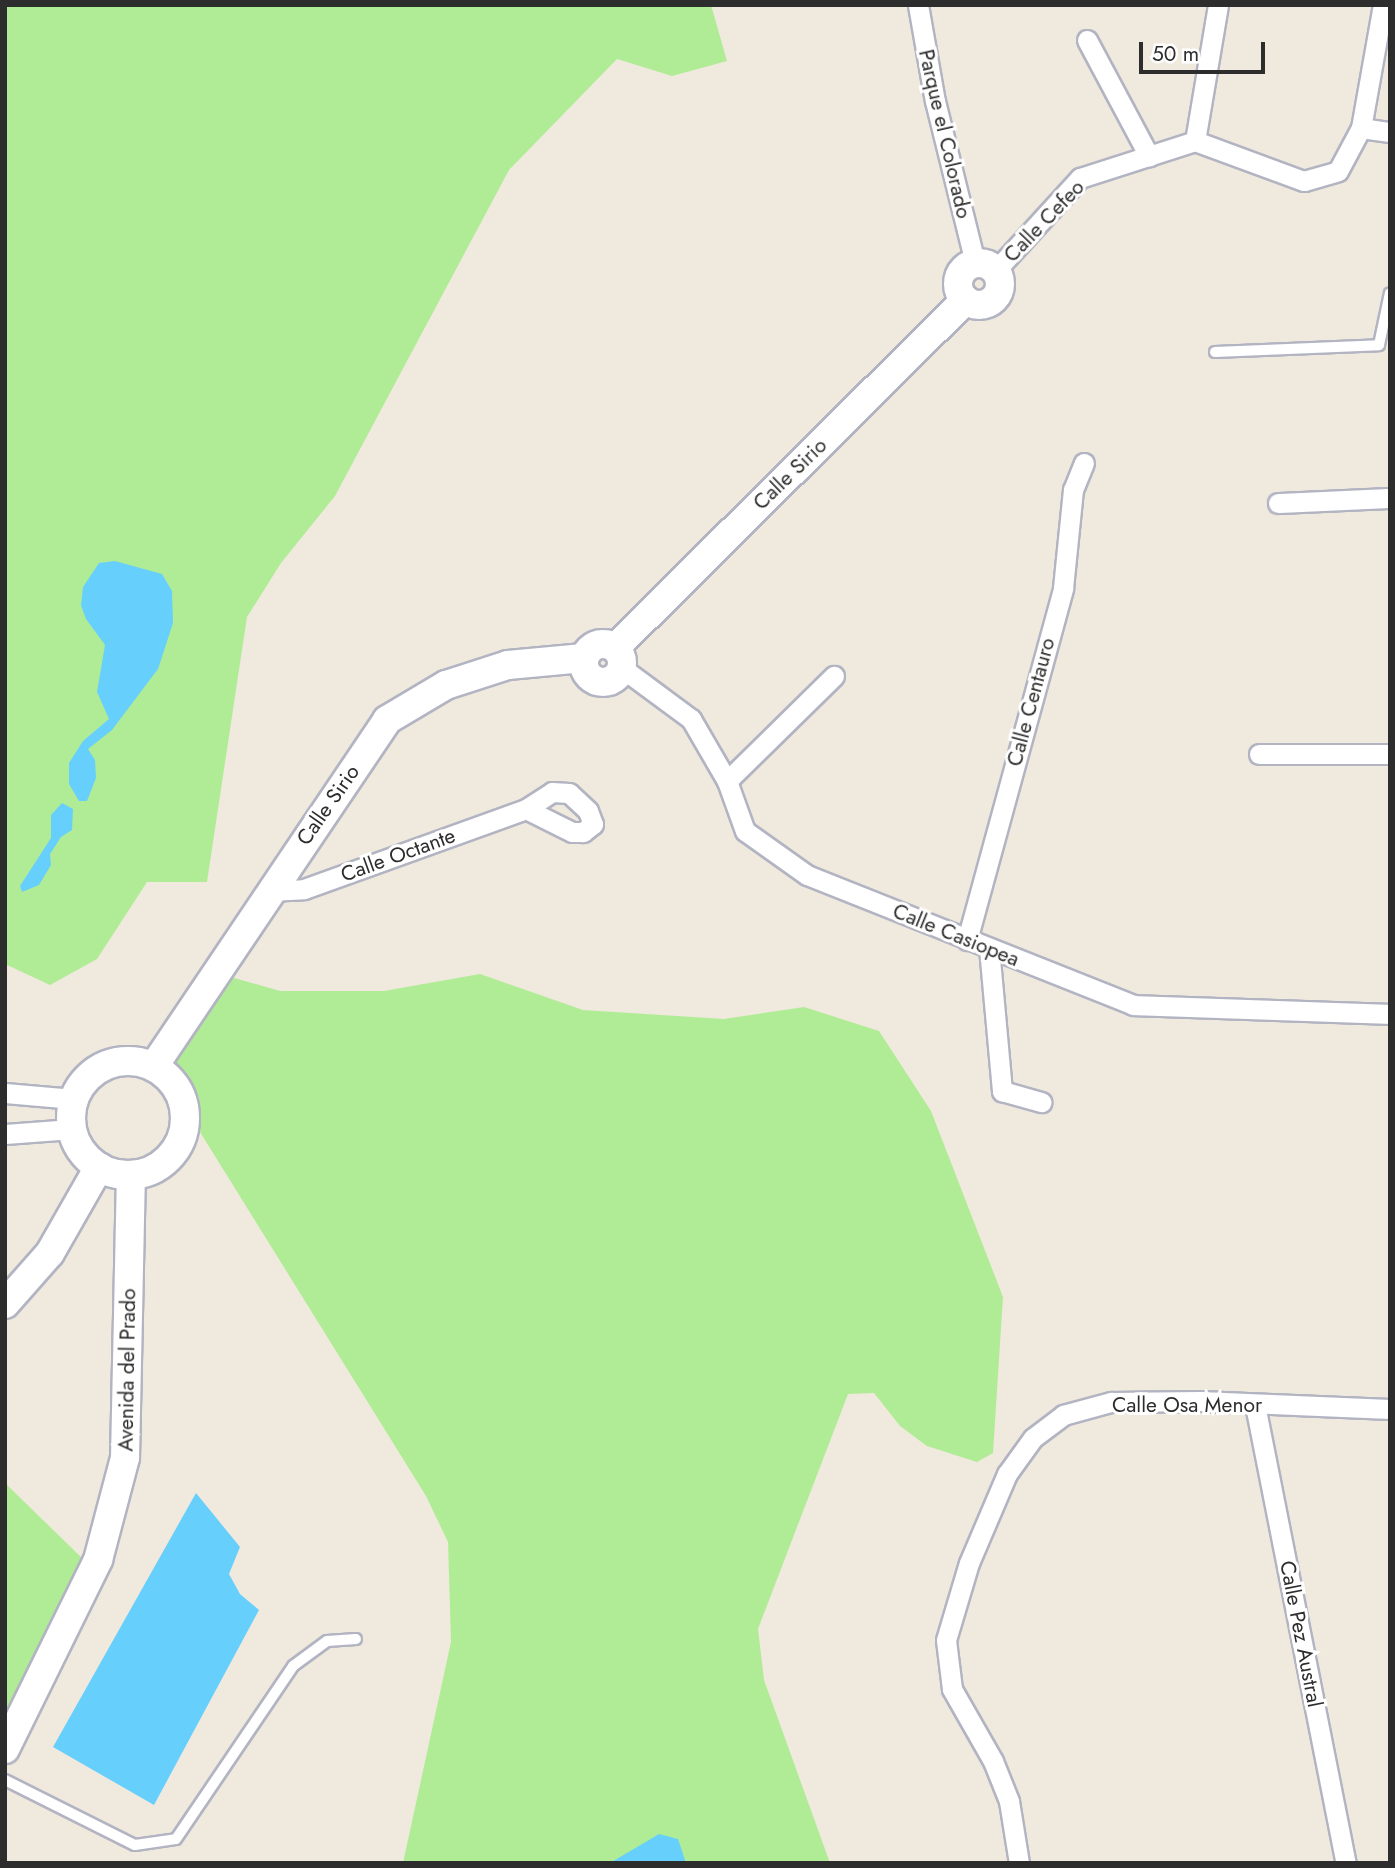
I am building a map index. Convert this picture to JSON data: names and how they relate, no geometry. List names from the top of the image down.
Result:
{
  "streets": {
    "street": [
      "Parque el Colorado",
      "Calle Cefeo",
      "Calle Sirio",
      "Calle Centauro",
      "Calle Octante",
      "Calle Casiopea",
      "Avenida del Prado",
      "Calle Osa Menor",
      "Calle Pez Austral"
    ]
  },
  "crossings": [
    ["Parque el Colorado", "Calle Cefeo"],
    ["Parque el Colorado", "Calle Sirio"],
    ["Calle Cefeo", "Calle Sirio"],
    ["Calle Sirio", "Calle Octante"],
    ["Calle Sirio", "Calle Casiopea"],
    ["Calle Sirio", "Avenida del Prado"],
    ["Calle Centauro", "Calle Casiopea"],
    ["Calle Osa Menor", "Calle Pez Austral"]
  ],
  "scale_bar": "50 m"
}
